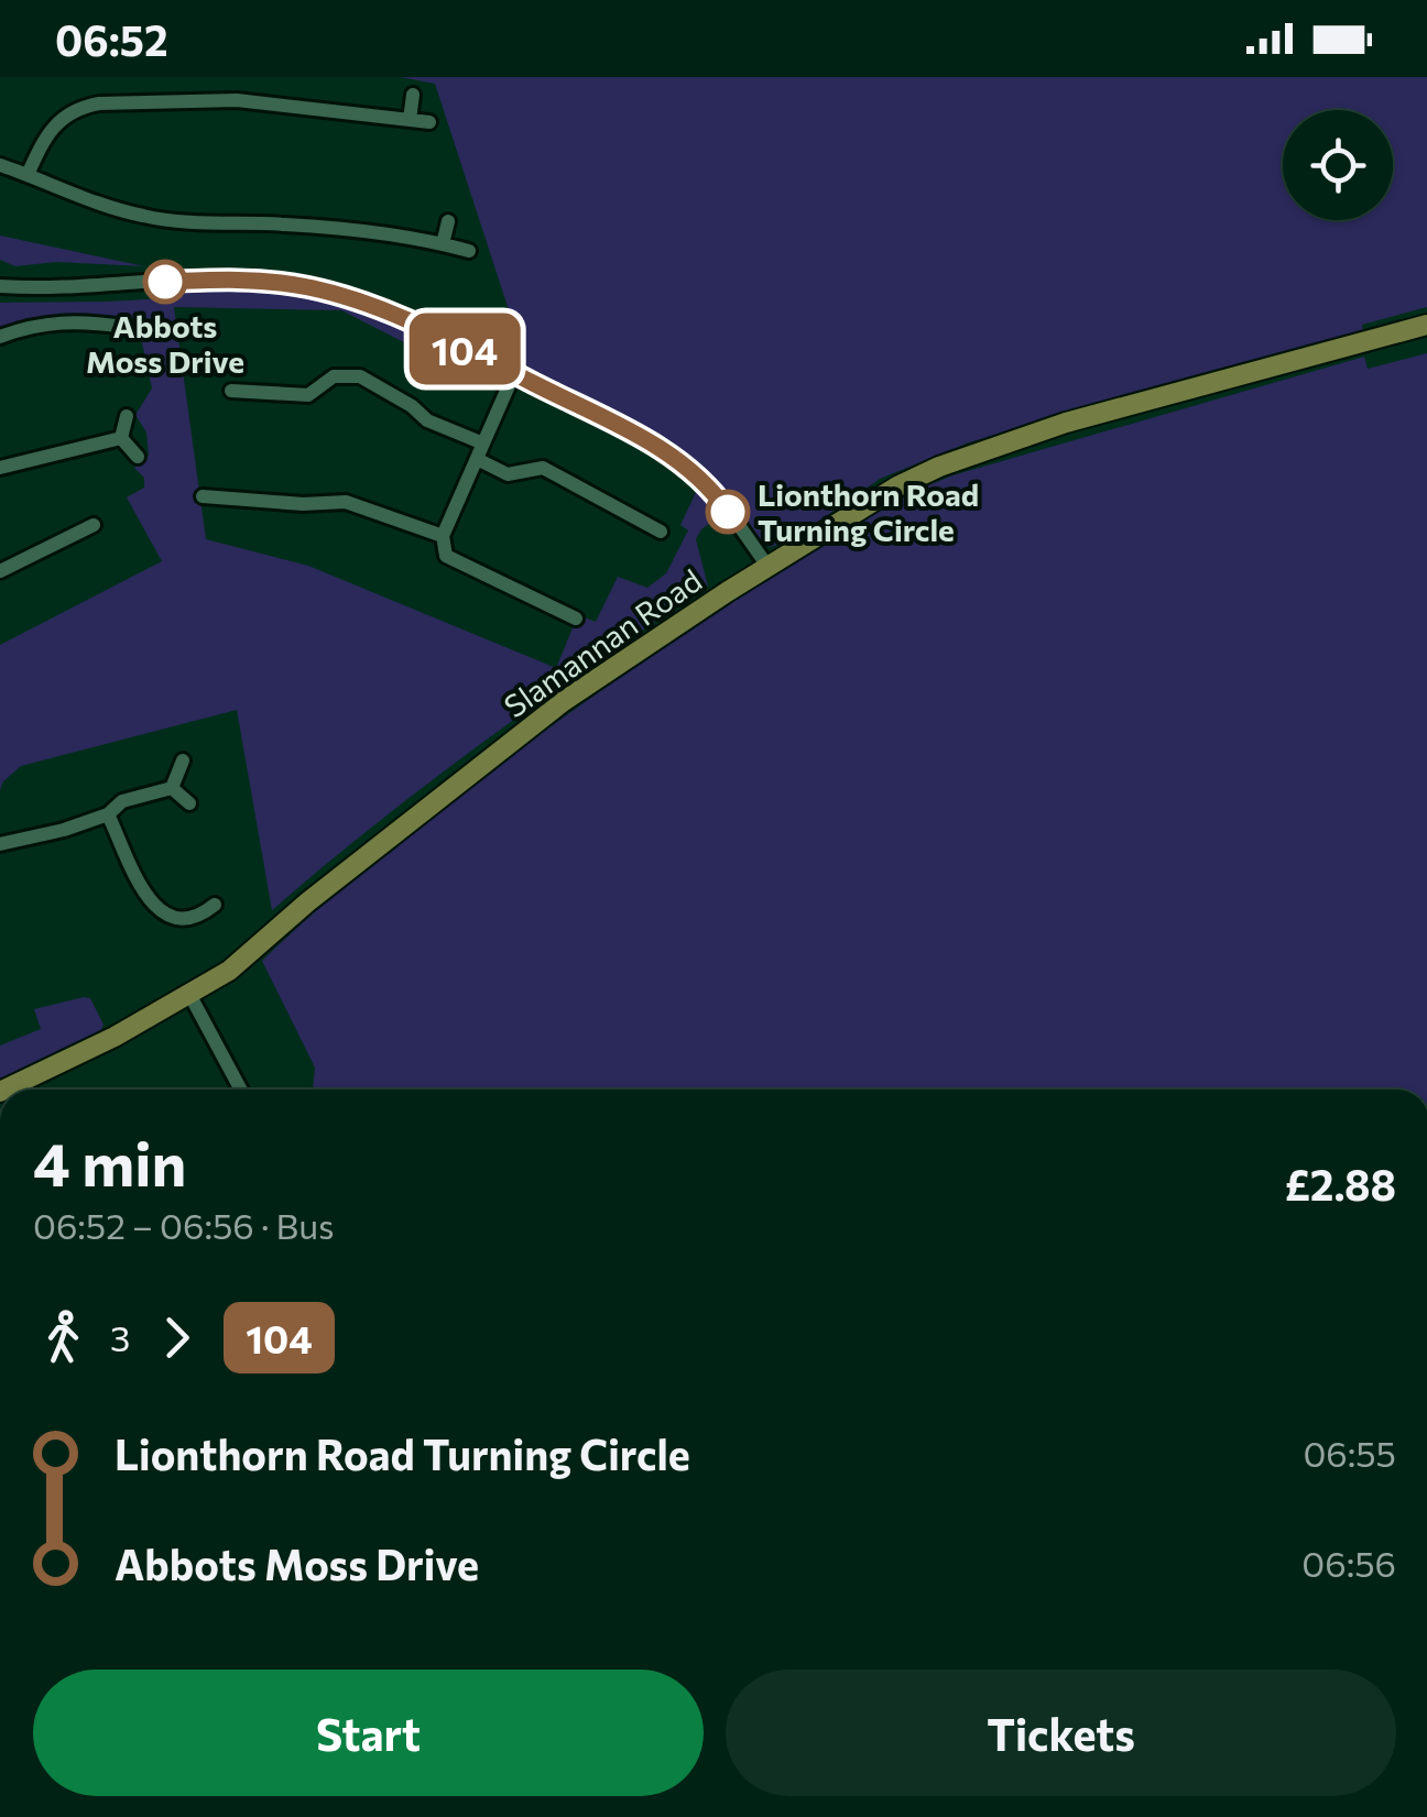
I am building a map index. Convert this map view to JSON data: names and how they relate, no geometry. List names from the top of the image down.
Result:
{
  "streets": {
    "main road": ["Slamannan Road"]
  },
  "places": ["Abbots Moss Drive", "Lionthorn Road Turning Circle"],
  "lines": ["bus line 104"],
  "page": {
    "status": "06:52",
    "on_map": "104",
    "heading": ["4 min", "06:52 – 06:56 · Bus", "£2.88"],
    "legs": ["3", "104"],
    "list": [
      {
        "name": "Lionthorn Road Turning Circle",
        "value": "06:55"
      },
      {
        "name": "Abbots Moss Drive",
        "value": "06:56"
      }
    ],
    "buttons": ["Start", "Tickets"]
  }
}
